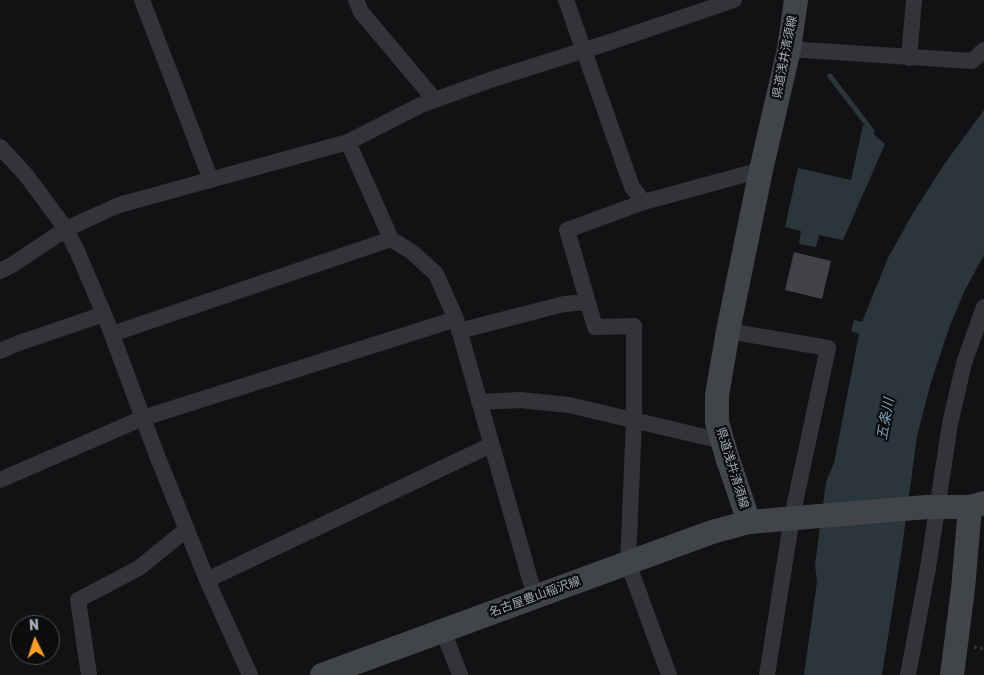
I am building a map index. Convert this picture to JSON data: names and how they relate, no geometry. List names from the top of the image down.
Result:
{
  "streets": {
    "main road": ["県道浅井清須線", "名古屋豊山稲沢線"]
  },
  "crossings": [
    ["県道浅井清須線", "名古屋豊山稲沢線"]
  ],
  "water": ["五条川"],
  "north": "top"
}
